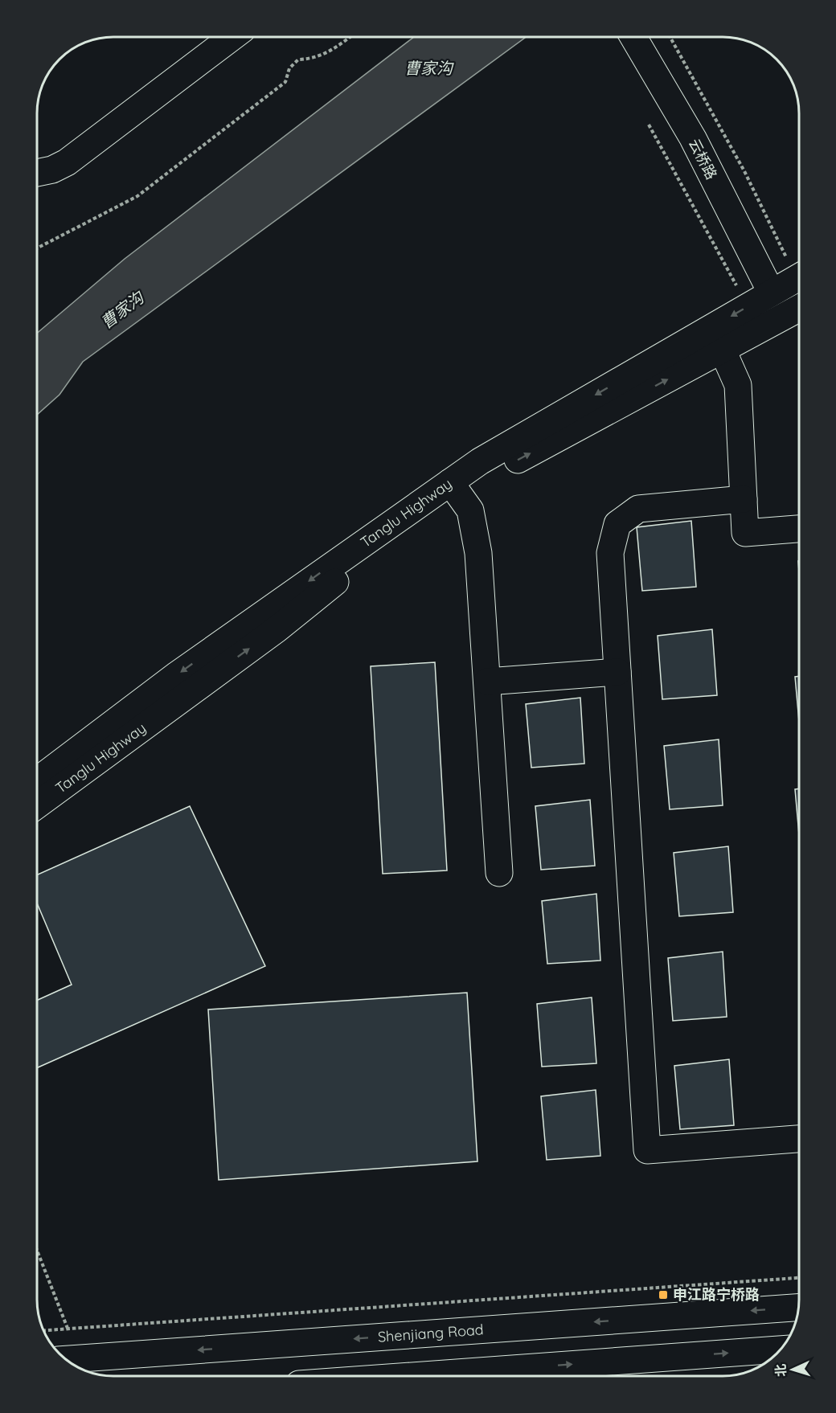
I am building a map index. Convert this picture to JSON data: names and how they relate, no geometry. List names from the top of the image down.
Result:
{
  "streets": {
    "main road": ["云桥路", "Tanglu Highway", "Shenjiang Road"]
  },
  "crossings": [
    ["云桥路", "Tanglu Highway"]
  ],
  "water": ["曹家沟"],
  "places": {
    "transit": ["申江路宁桥路"]
  },
  "north": "left"
}
